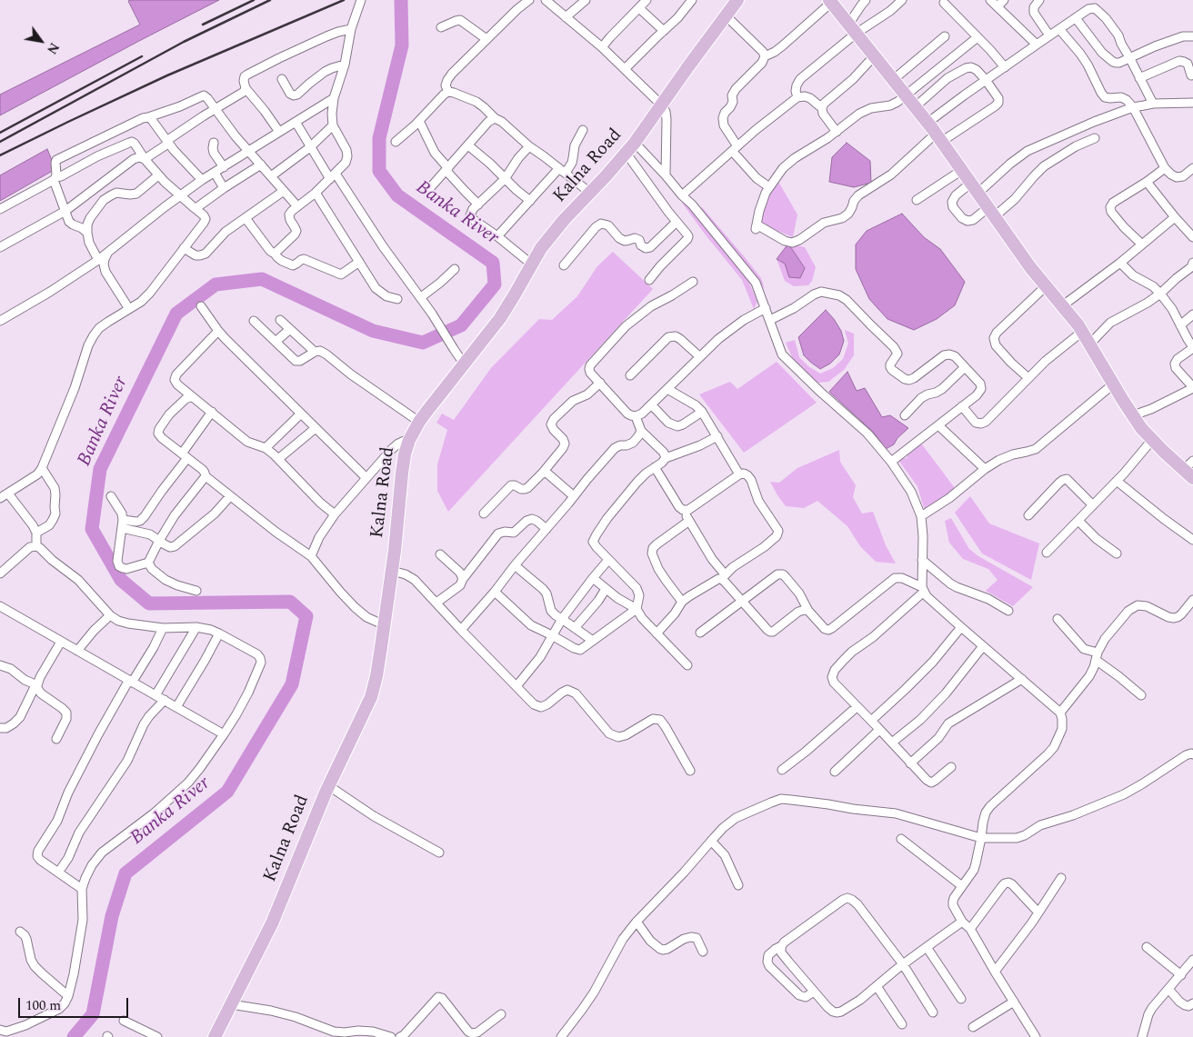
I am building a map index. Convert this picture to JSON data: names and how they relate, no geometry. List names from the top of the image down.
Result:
{
  "streets": {
    "main road": ["Kalna Road"]
  },
  "water": ["Banka River"],
  "scale_bar": "100 m",
  "north": "bottom right"
}
